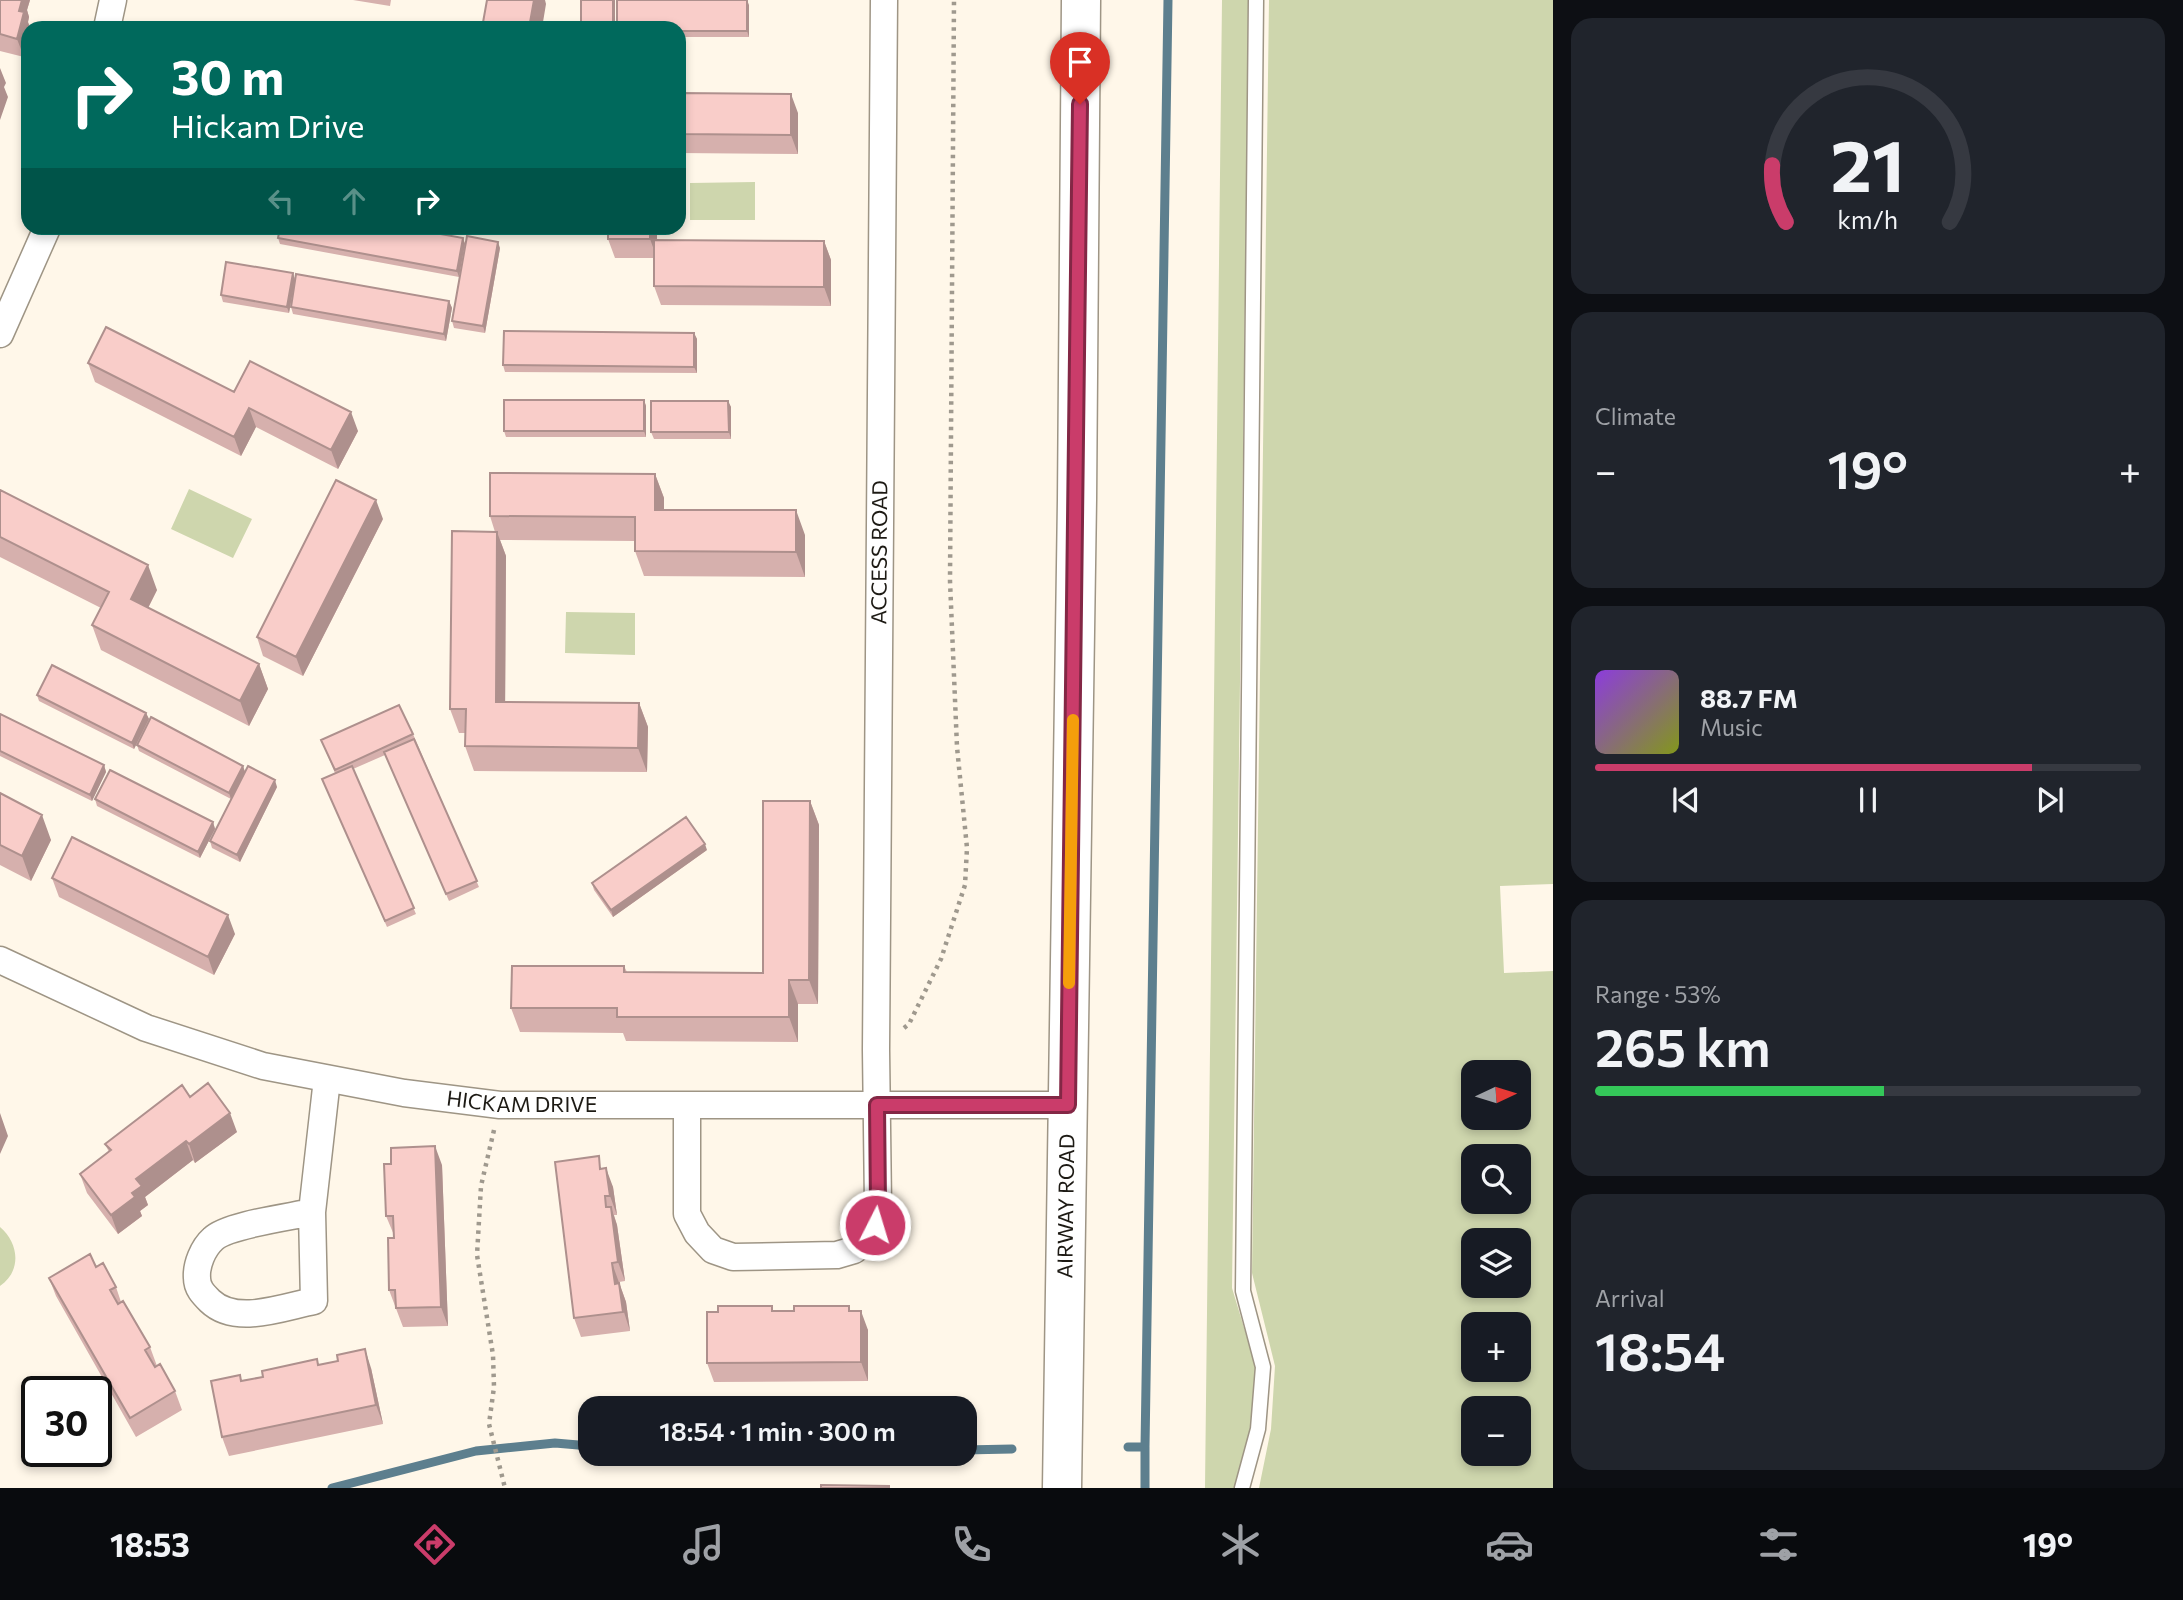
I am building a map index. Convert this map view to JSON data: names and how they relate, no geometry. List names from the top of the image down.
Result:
{
  "streets": {
    "main road": ["AIRWAY ROAD"],
    "street": ["ACCESS ROAD", "HICKAM DRIVE"]
  },
  "crossings": [
    ["ACCESS ROAD", "HICKAM DRIVE"],
    ["HICKAM DRIVE", "AIRWAY ROAD"]
  ],
  "north": "right",
  "page": {
    "turn": ["30 m", "Hickam Drive"],
    "tile": [
      "Climate",
      ["Range · 53%", "265 km"],
      ["Arrival", "18:54"]
    ],
    "heat": ["−", "19°", "+"],
    "song": ["88.7 FM", "Music"],
    "map_buttons": ["+", "−"],
    "limit": "30",
    "trip": "18:54 · 1 min · 300 m",
    "tabs": ["18:53", "19°"],
    "gauge": ["21", "km/h"]
  }
}
